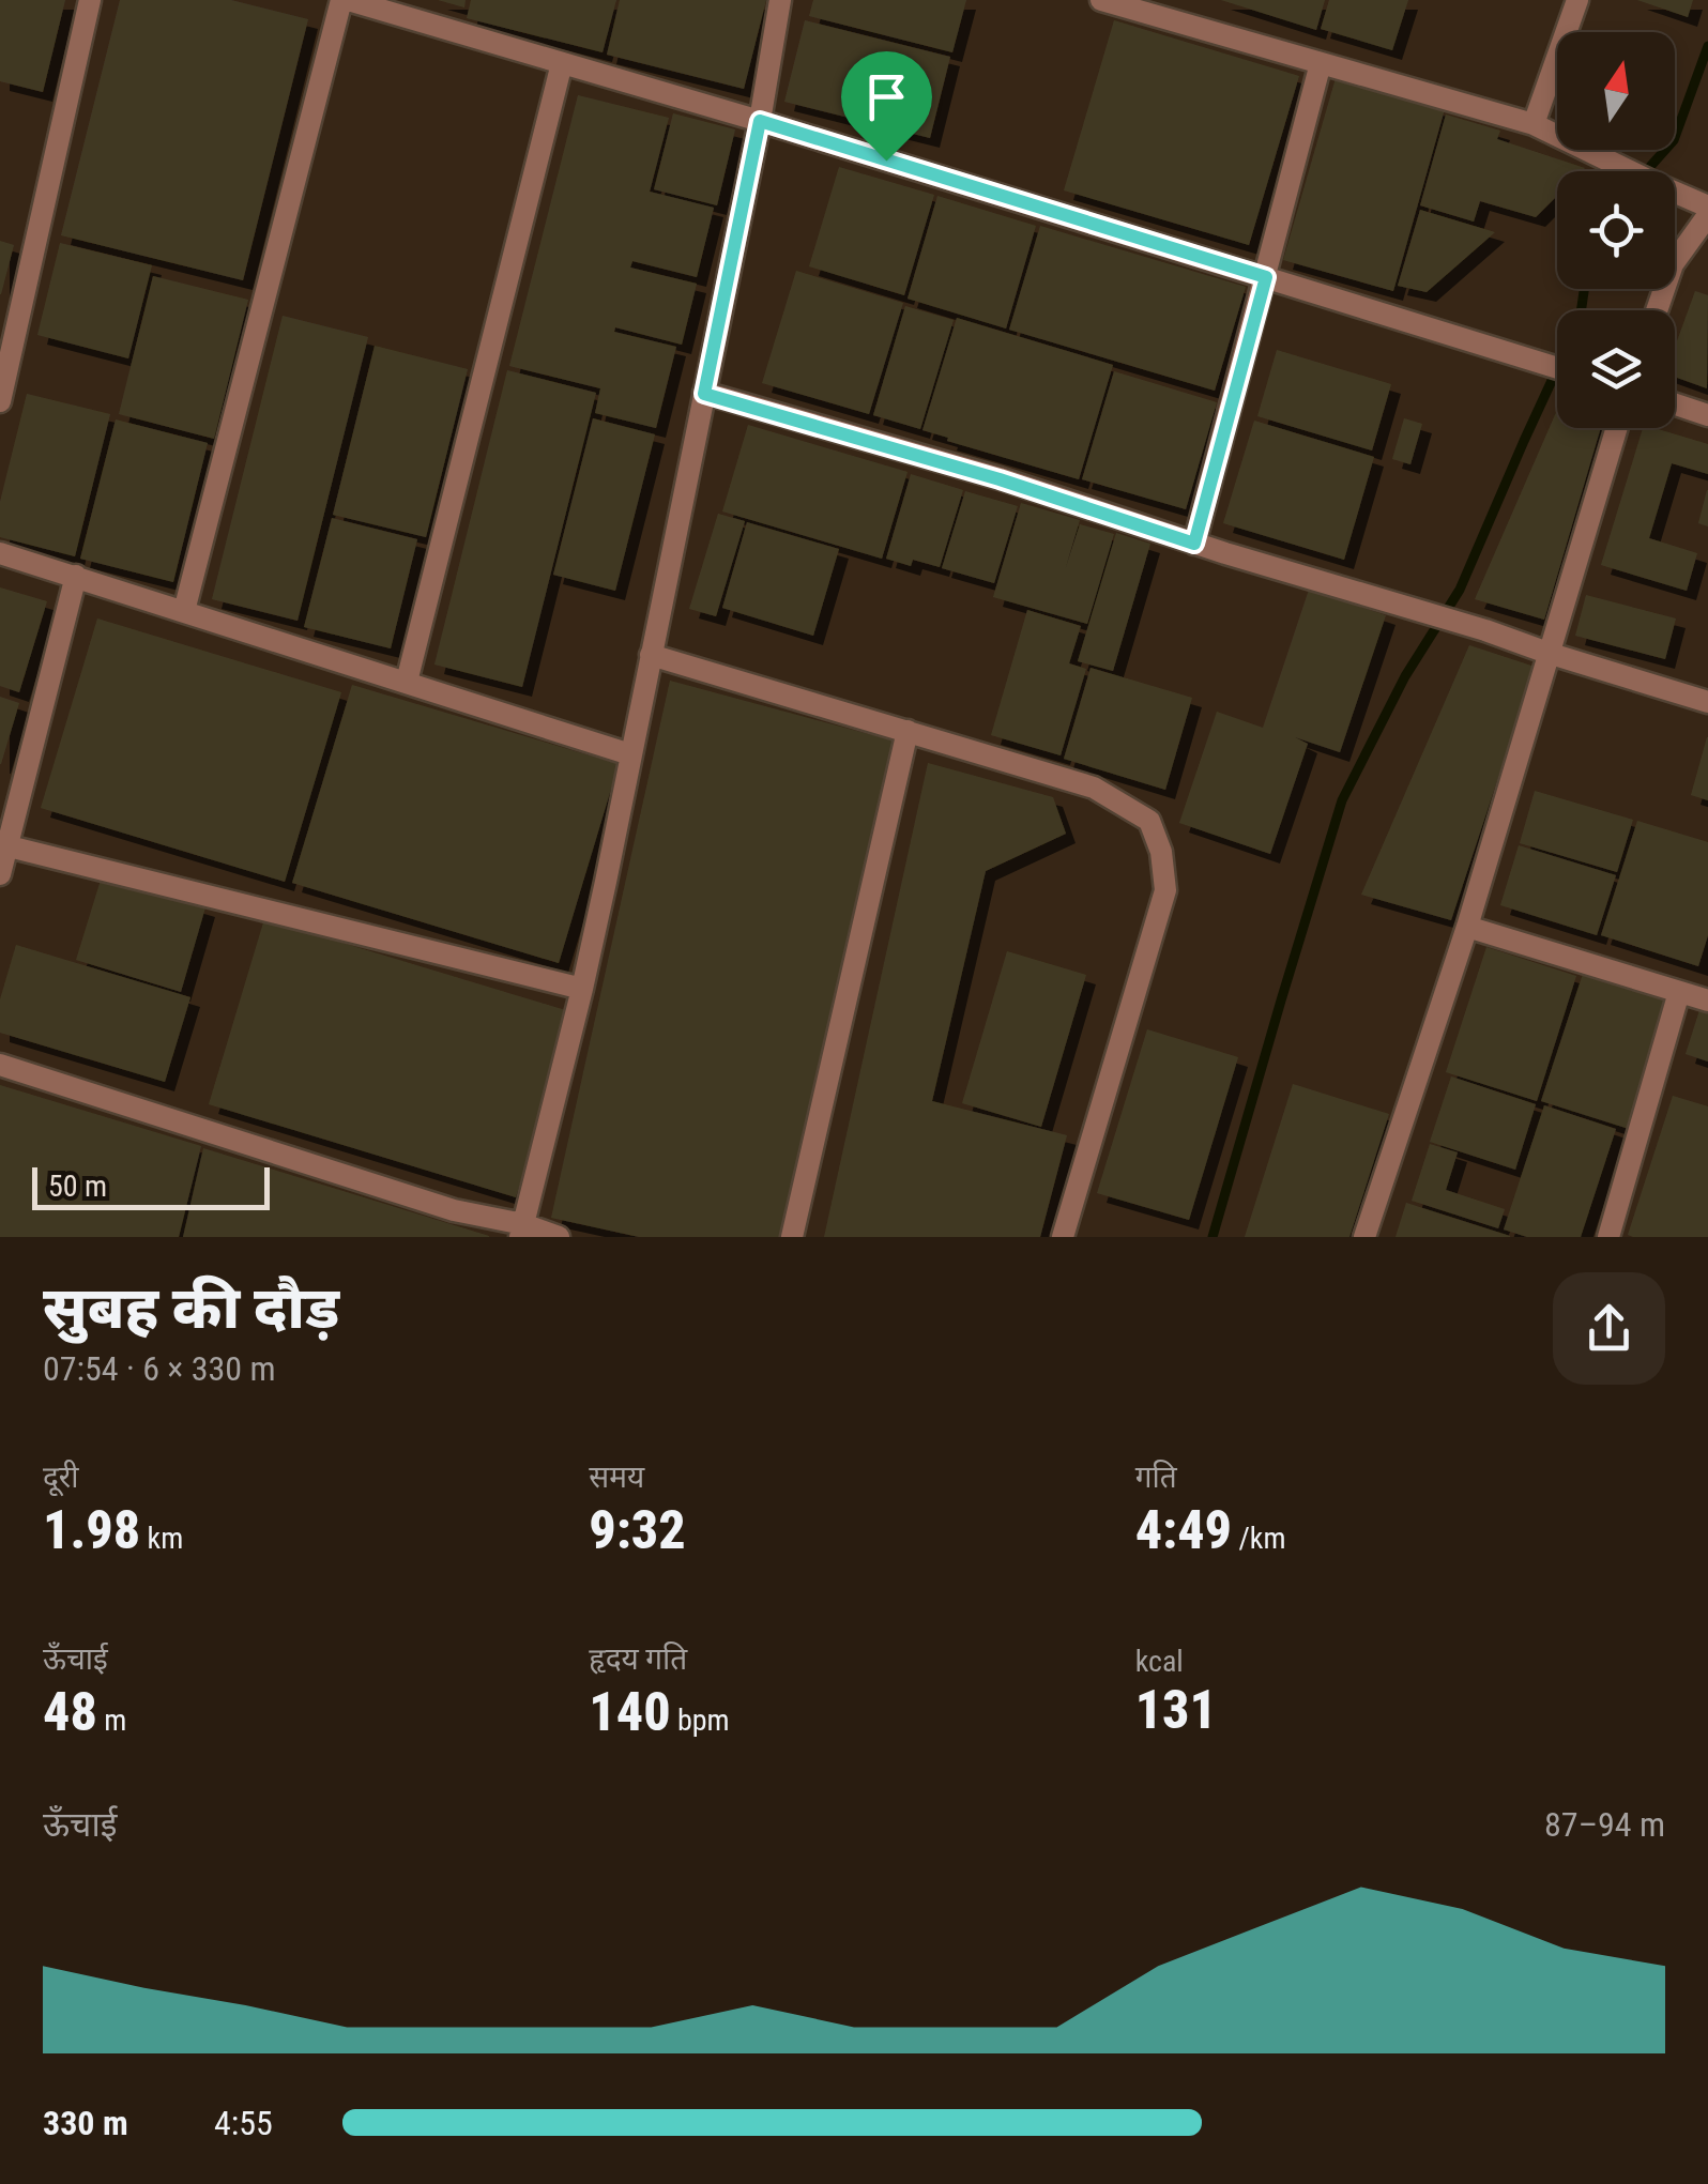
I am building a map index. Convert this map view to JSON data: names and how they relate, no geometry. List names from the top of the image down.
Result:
{
  "scale_bar": "50 m",
  "north": "top",
  "page": {
    "scale": "50 m",
    "heading": ["सुबह की दौड़", "07:54 · 6 × 330 m"],
    "stats": [
      ["दूरी", "1.98 km"],
      ["समय", "9:32"],
      ["गति", "4:49 /km"],
      ["ऊँचाई", "48 m"],
      ["हृदय गति", "140 bpm"],
      ["kcal", "131"]
    ],
    "chart": ["ऊँचाई", "87–94 m"],
    "list": [
      {
        "name": "330 m",
        "note": "4:55"
      }
    ]
  }
}
